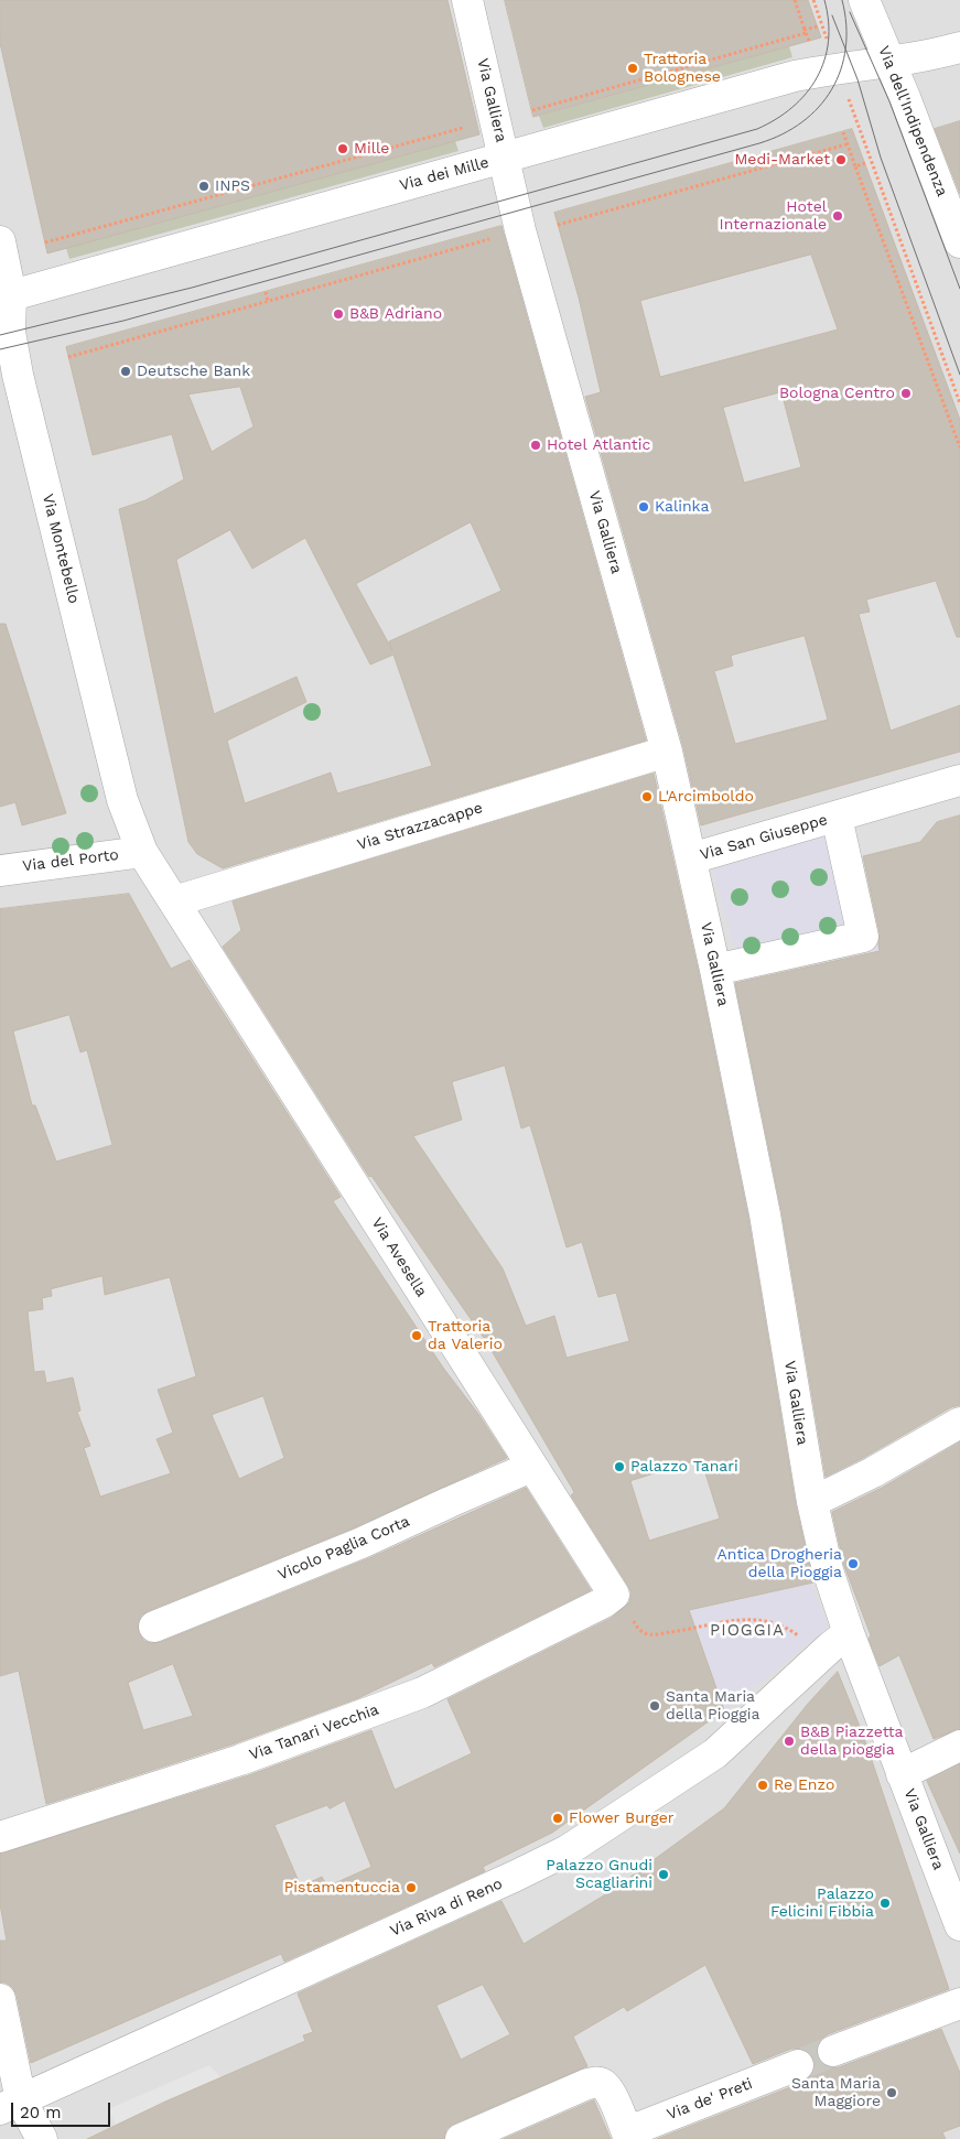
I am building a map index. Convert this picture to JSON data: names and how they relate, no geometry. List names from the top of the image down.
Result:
{
  "streets": {
    "street": [
      "Via Galliera",
      "Via dell'Indipendenza",
      "Via dei Mille",
      "Via Montebello",
      "Via Strazzacappe",
      "Via San Giuseppe",
      "Via del Porto",
      "Via Avesella",
      "Vicolo Paglia Corta",
      "Via Tanari Vecchia",
      "Via Riva di Reno",
      "Via de' Preti"
    ]
  },
  "crossings": [
    ["Via Galliera", "Via dei Mille"],
    ["Via Galliera", "Via Strazzacappe"],
    ["Via Galliera", "Via San Giuseppe"],
    ["Via Galliera", "Via Riva di Reno"],
    ["Via dell'Indipendenza", "Via dei Mille"],
    ["Via dei Mille", "Via Montebello"],
    ["Via Montebello", "Via del Porto"],
    ["Via Montebello", "Via Avesella"],
    ["Via Strazzacappe", "Via Avesella"],
    ["Via del Porto", "Via Avesella"],
    ["Via Avesella", "Vicolo Paglia Corta"],
    ["Via Avesella", "Via Tanari Vecchia"]
  ],
  "districts": ["PIOGGIA"],
  "places": [
    "Trattoria Bolognese",
    "Mille",
    "Medi-Market",
    "INPS",
    "Hotel Internazionale",
    "B&B Adriano",
    "Deutsche Bank",
    "Bologna Centro",
    "Hotel Atlantic",
    "Kalinka",
    "L'Arcimboldo",
    "Trattoria da Valerio",
    "Palazzo Tanari",
    "Antica Drogheria della Pioggia",
    "Santa Maria della Pioggia",
    "B&B Piazzetta della pioggia",
    "Re Enzo",
    "Flower Burger",
    "Palazzo Gnudi Scagliarini",
    "Pistamentuccia",
    "Palazzo Felicini Fibbia",
    "Santa Maria Maggiore"
  ],
  "scale_bar": "20 m"
}
